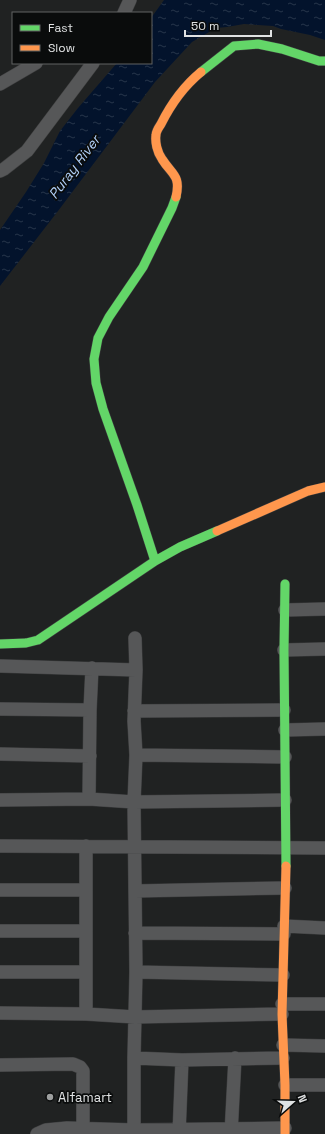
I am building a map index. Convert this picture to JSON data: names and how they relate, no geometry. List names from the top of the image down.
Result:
{
  "water": ["Puray River"],
  "places": ["Alfamart"],
  "legend": ["Fast", "Slow"],
  "scale_bar": "50 m",
  "north": "right"
}
